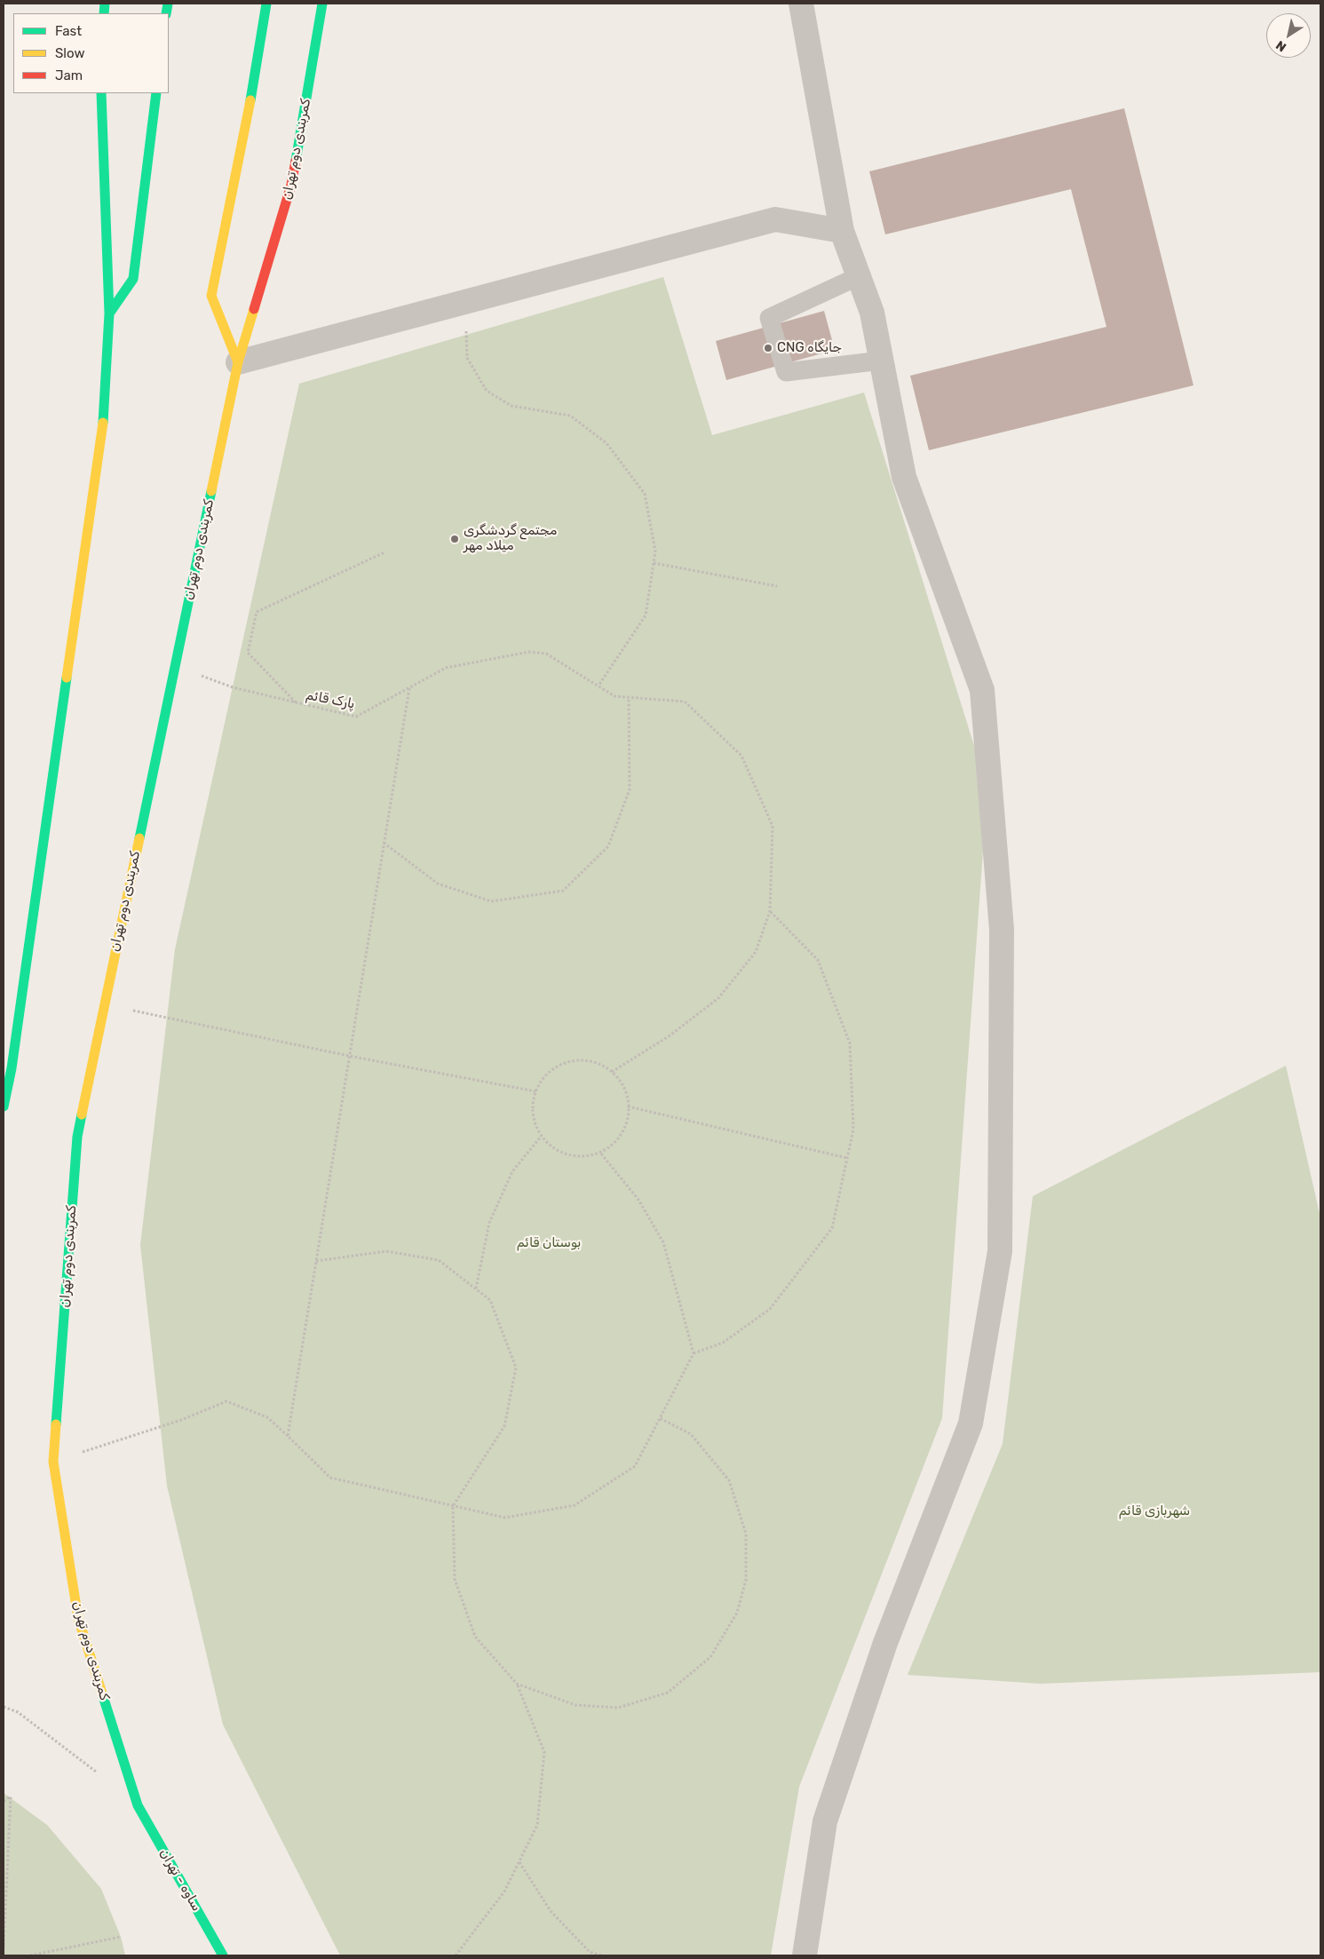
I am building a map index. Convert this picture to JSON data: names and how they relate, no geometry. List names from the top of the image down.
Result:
{
  "streets": {
    "highway": ["کمربندی دوم تهران", "ساوه - تهران"],
    "path": ["پارک قائم"]
  },
  "crossings": [
    ["کمربندی دوم تهران", "پارک قائم"],
    ["کمربندی دوم تهران", "ساوه - تهران"]
  ],
  "parks": ["بوستان قائم", "شهربازی قائم"],
  "places": ["CNG جایگاه", "مجتمع گردشگری میلاد مهر"],
  "legend": ["Fast", "Slow", "Jam"],
  "north": "bottom left"
}
